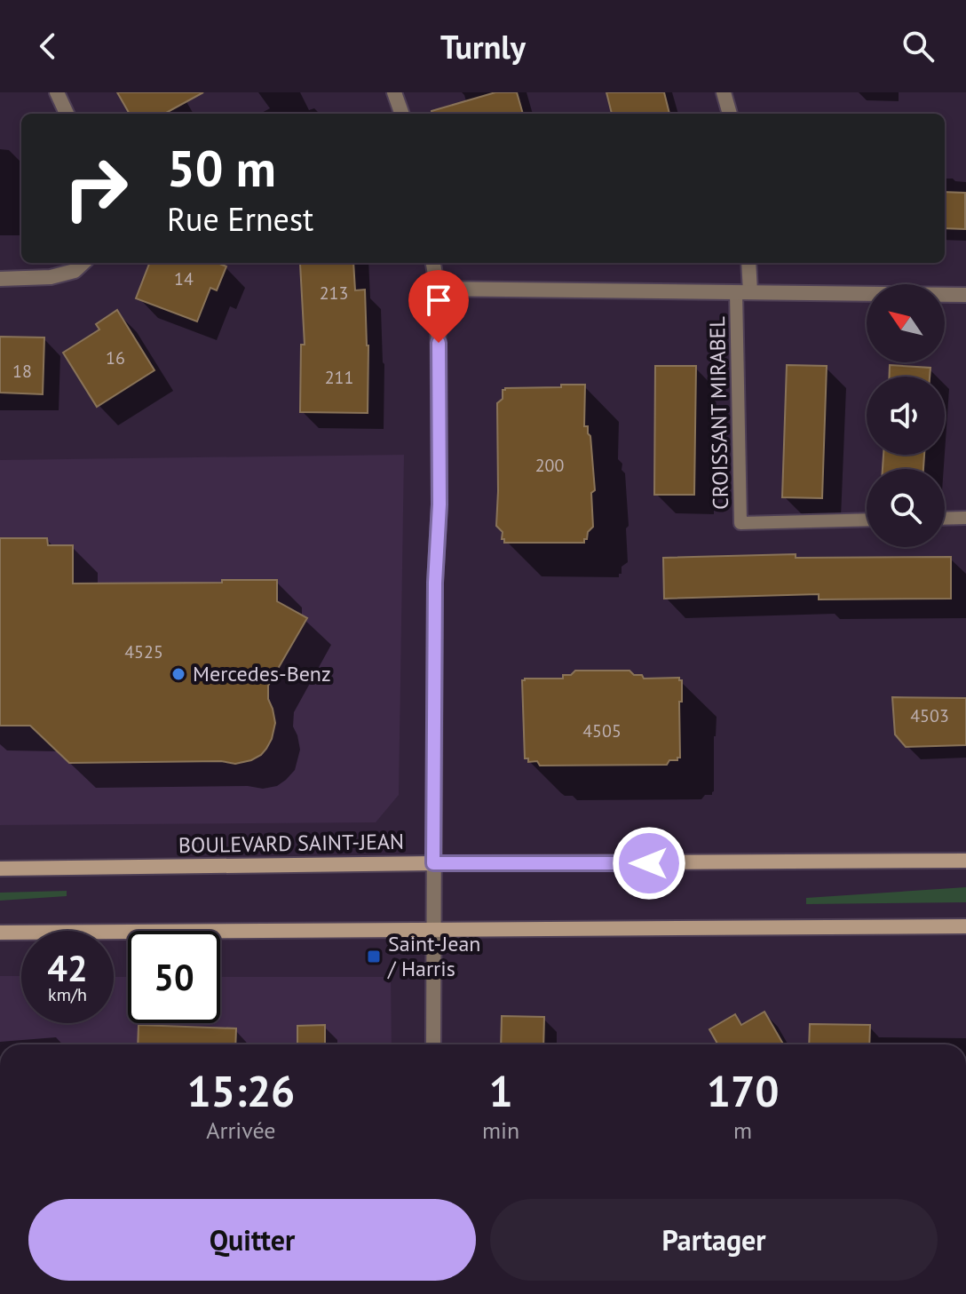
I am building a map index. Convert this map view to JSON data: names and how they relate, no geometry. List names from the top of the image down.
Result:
{
  "streets": {
    "main road": ["BOULEVARD SAINT-JEAN"],
    "lane": ["CROISSANT MIRABEL"]
  },
  "places": {
    "other": ["Mercedes-Benz"],
    "transit": ["Saint-Jean / Harris"]
  },
  "house_numbers": [
    "14",
    "213",
    "16",
    "18",
    "211",
    "200",
    "4525",
    "4503",
    "4505"
  ],
  "north": "top left",
  "page": {
    "header": "Turnly",
    "turn": ["50 m", "Rue Ernest"],
    "speed": "42 km/h",
    "limit": "50",
    "eta": [
      "15:26",
      "Arrivée",
      "1",
      "min",
      "170",
      "m"
    ],
    "buttons": ["Quitter", "Partager"]
  }
}
